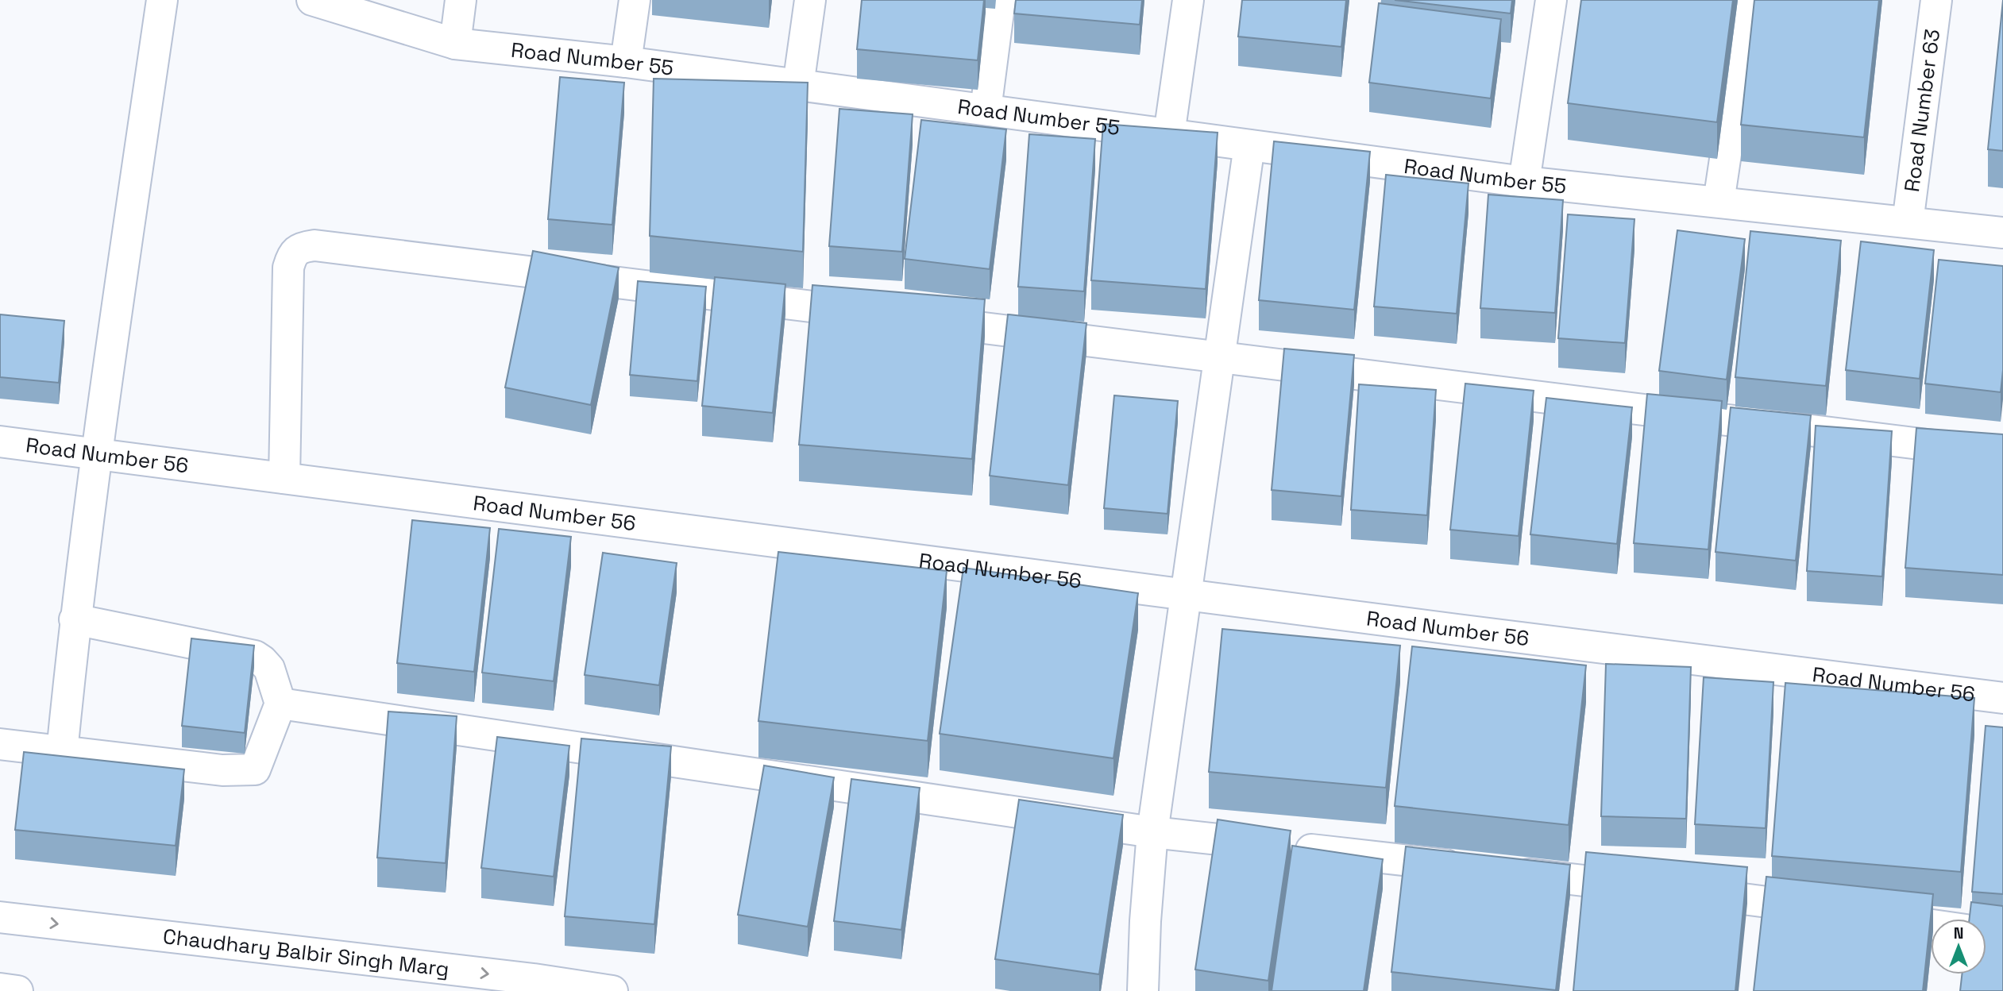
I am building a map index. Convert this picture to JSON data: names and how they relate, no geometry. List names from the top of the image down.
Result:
{
  "streets": {
    "street": [
      "Road Number 55",
      "Road Number 63",
      "Road Number 56",
      "Chaudhary Balbir Singh Marg"
    ]
  },
  "crossings": [
    ["Road Number 55", "Road Number 63"]
  ],
  "north": "top"
}
